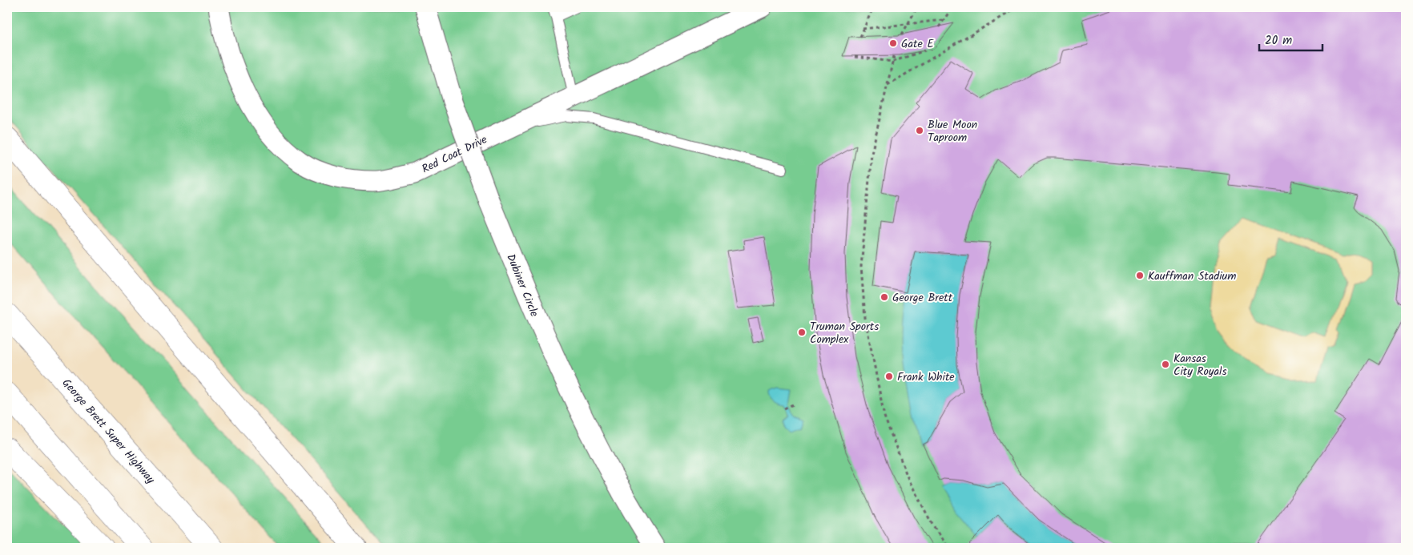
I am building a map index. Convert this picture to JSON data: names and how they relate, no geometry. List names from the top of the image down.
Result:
{
  "streets": {
    "highway": ["George Brett Super Highway"],
    "street": ["Red Coat Drive", "Dubiner Circle"]
  },
  "places": [
    "Gate E",
    "Blue Moon Taproom",
    "Kauffman Stadium",
    "George Brett",
    "Truman Sports Complex",
    "Kansas City Royals",
    "Frank White"
  ],
  "scale_bar": "20 m"
}
